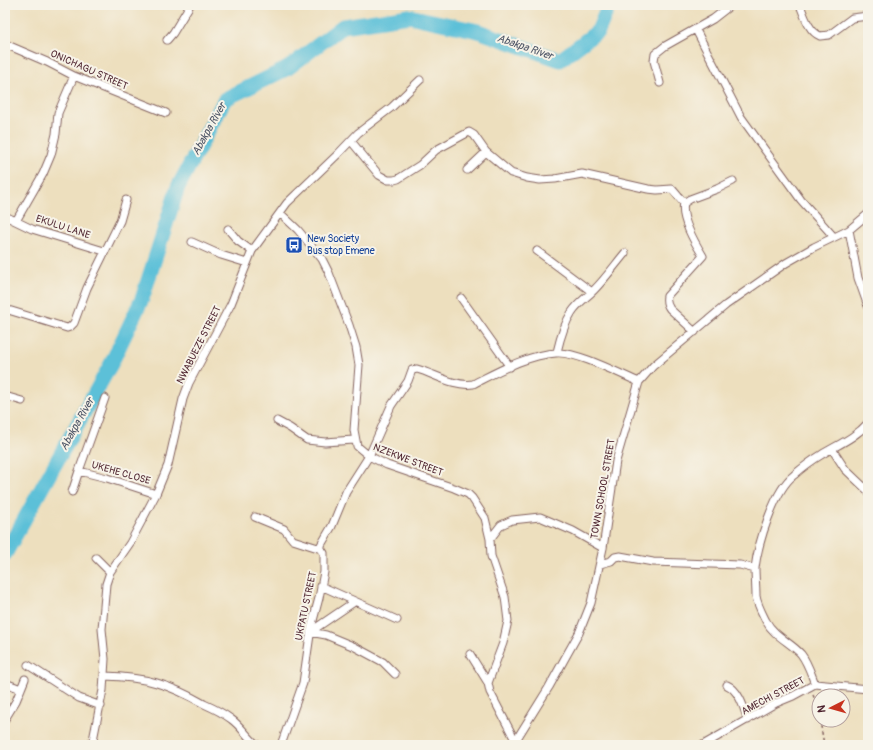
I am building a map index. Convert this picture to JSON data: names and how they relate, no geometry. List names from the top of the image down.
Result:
{
  "streets": {
    "street": [
      "ONICHAGU STREET",
      "EKULU LANE",
      "NWABUEZE STREET",
      "NZEKWE STREET",
      "UKEHE CLOSE",
      "TOWN SCHOOL STREET",
      "UKPATU STREET",
      "AMECHI STREET"
    ]
  },
  "crossings": [
    ["NWABUEZE STREET", "UKEHE CLOSE"]
  ],
  "water": ["Abakpa River"],
  "places": {
    "bus stop": ["New Society Bus stop Emene"]
  },
  "north": "left"
}
